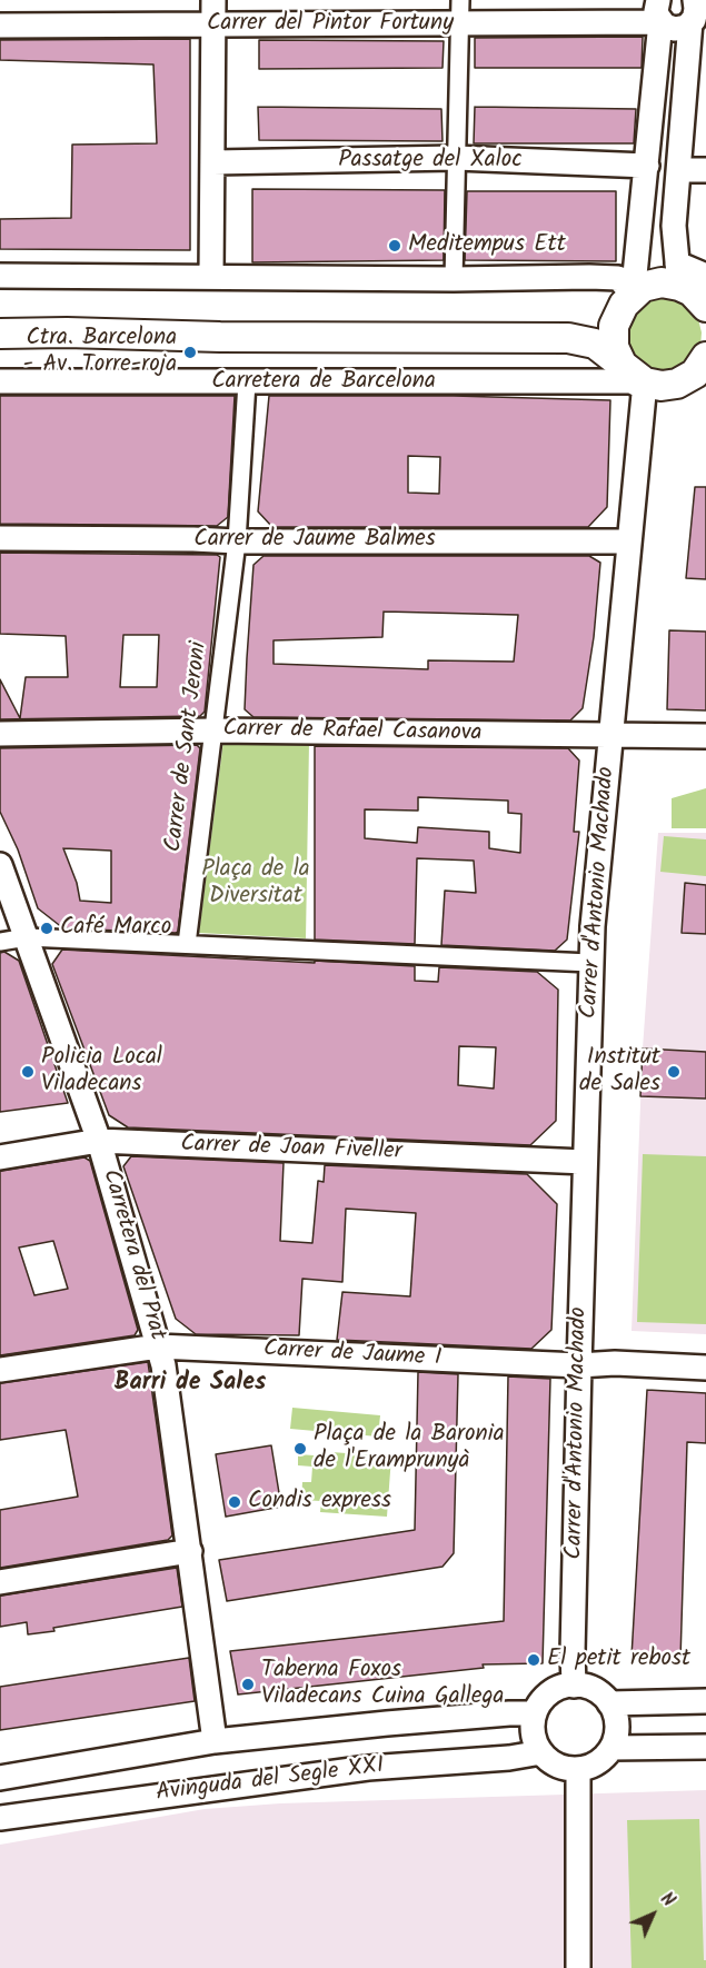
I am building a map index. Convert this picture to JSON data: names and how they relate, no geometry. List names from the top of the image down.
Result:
{
  "streets": {
    "street": [
      "Carrer del Pintor Fortuny",
      "Passatge del Xaloc",
      "Carretera de Barcelona",
      "Carrer de Jaume Balmes",
      "Carrer de Rafael Casanova",
      "Carrer de Sant Jeroni",
      "Carrer d'Antonio Machado",
      "Carrer de Joan Fiveller",
      "Carretera del Prat",
      "Carrer de Jaume I",
      "Avinguda del Segle XXI"
    ]
  },
  "crossings": [
    ["Carretera de Barcelona", "Carrer de Sant Jeroni"],
    ["Carretera de Barcelona", "Carrer d'Antonio Machado"],
    ["Carrer de Jaume Balmes", "Carrer de Sant Jeroni"],
    ["Carrer de Jaume Balmes", "Carrer d'Antonio Machado"],
    ["Carrer de Rafael Casanova", "Carrer de Sant Jeroni"],
    ["Carrer de Rafael Casanova", "Carrer d'Antonio Machado"],
    ["Carrer d'Antonio Machado", "Carrer de Joan Fiveller"],
    ["Carrer d'Antonio Machado", "Carrer de Jaume I"],
    ["Carrer d'Antonio Machado", "Avinguda del Segle XXI"],
    ["Carrer de Joan Fiveller", "Carretera del Prat"],
    ["Carretera del Prat", "Carrer de Jaume I"],
    ["Carretera del Prat", "Avinguda del Segle XXI"]
  ],
  "districts": ["Barri de Sales"],
  "parks": ["Plaça de la Diversitat"],
  "places": [
    "Meditempus Ett",
    "Ctra. Barcelona - Av. Torre-roja",
    "Café Marco",
    "Policia Local Viladecans",
    "Institut de Sales",
    "Plaça de la Baronia de l'Eramprunyà",
    "Condis express",
    "El petit rebost",
    "Taberna Foxos Viladecans Cuina Gallega"
  ],
  "north": "top right"
}
